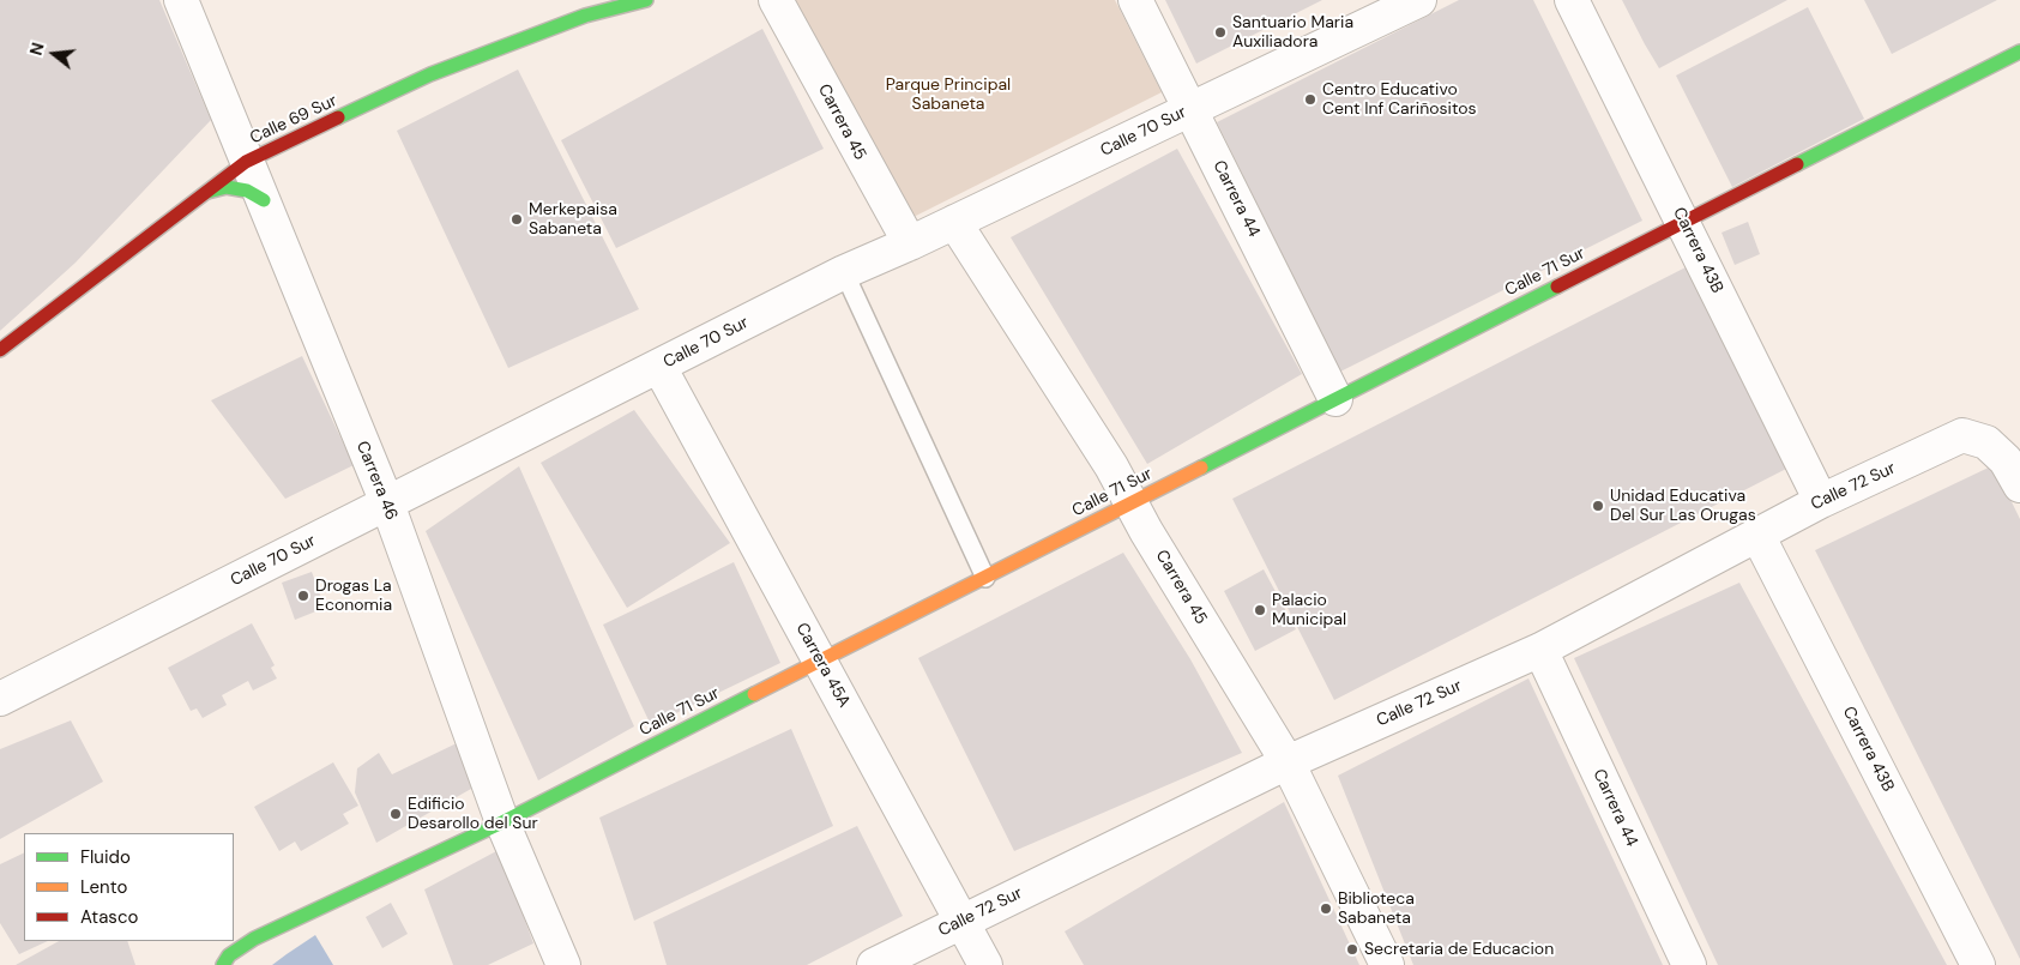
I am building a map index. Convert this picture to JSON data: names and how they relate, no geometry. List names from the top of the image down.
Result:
{
  "streets": {
    "street": [
      "Calle 69 Sur",
      "Carrera 45",
      "Calle 70 Sur",
      "Carrera 44",
      "Carrera 43B",
      "Calle 71 Sur",
      "Carrera 46",
      "Calle 72 Sur",
      "Carrera 45A"
    ]
  },
  "crossings": [
    ["Calle 69 Sur", "Carrera 46"],
    ["Carrera 45", "Calle 70 Sur"],
    ["Carrera 45", "Calle 71 Sur"],
    ["Carrera 45", "Calle 72 Sur"],
    ["Calle 70 Sur", "Carrera 44"],
    ["Calle 70 Sur", "Carrera 46"],
    ["Calle 70 Sur", "Carrera 45A"],
    ["Carrera 44", "Calle 71 Sur"],
    ["Carrera 44", "Calle 72 Sur"],
    ["Carrera 43B", "Calle 71 Sur"],
    ["Carrera 43B", "Calle 72 Sur"],
    ["Calle 71 Sur", "Carrera 46"],
    ["Calle 71 Sur", "Carrera 45A"],
    ["Calle 72 Sur", "Carrera 45A"]
  ],
  "parks": ["Parque Principal Sabaneta"],
  "places": [
    "Santuario Maria Auxiliadora",
    "Centro Educativo Cent Inf Cariñositos",
    "Merkepaisa Sabaneta",
    "Unidad Educativa Del Sur Las Orugas",
    "Drogas La Economia",
    "Palacio Municipal",
    "Edificio Desarollo del Sur",
    "Biblioteca Sabaneta",
    "Secretaria de Educacion"
  ],
  "legend": ["Fluido", "Lento", "Atasco"],
  "north": "left"
}
